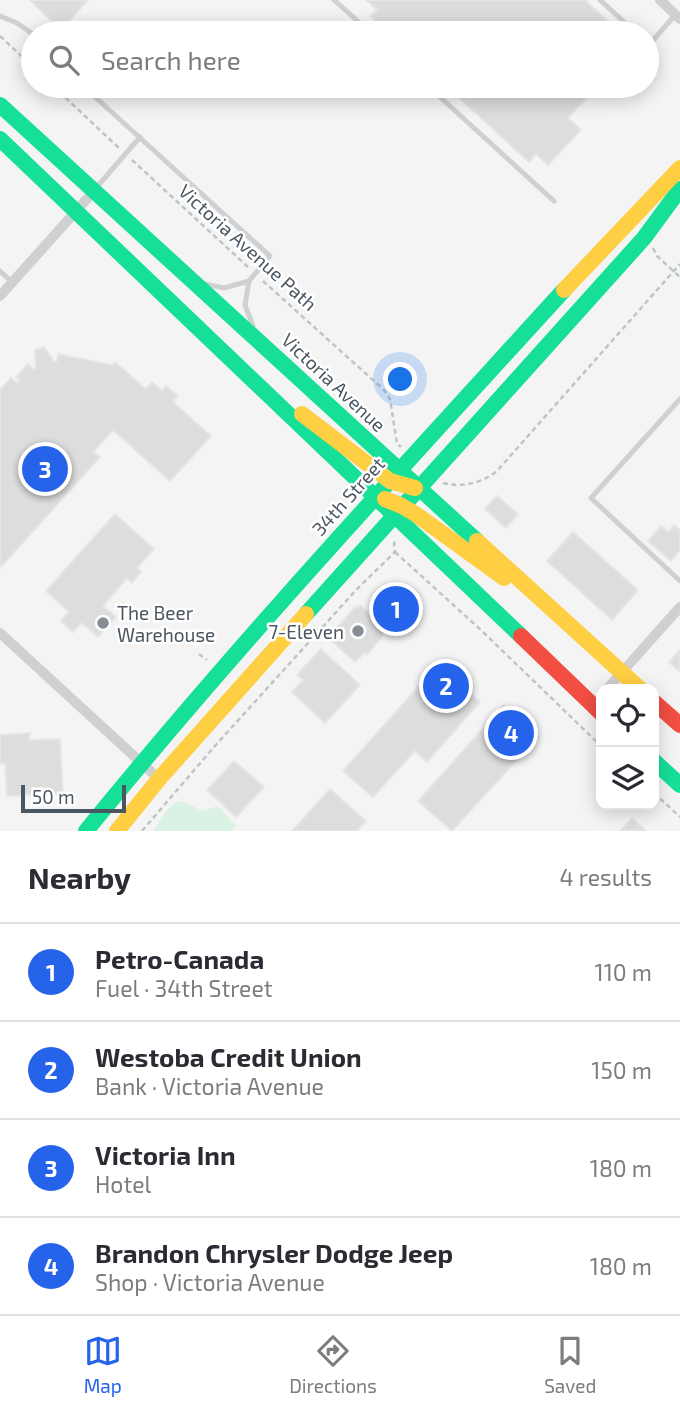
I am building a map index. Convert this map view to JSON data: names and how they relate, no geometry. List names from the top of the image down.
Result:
{
  "streets": {
    "main road": ["Victoria Avenue", "34th Street"],
    "path": ["Victoria Avenue Path"]
  },
  "crossings": [
    ["Victoria Avenue", "34th Street"]
  ],
  "places": ["The Beer Warehouse", "7-Eleven"],
  "scale_bar": "50 m",
  "page": {
    "search": "Search here",
    "pins": [
      "3",
      "1",
      "2",
      "4"
    ],
    "scale": "50 m",
    "heading": ["Nearby", "4 results"],
    "list": [
      {
        "mark": "1",
        "name": "Petro-Canada",
        "note": "Fuel · 34th Street",
        "value": "110 m"
      },
      {
        "mark": "2",
        "name": "Westoba Credit Union",
        "note": "Bank · Victoria Avenue",
        "value": "150 m"
      },
      {
        "mark": "3",
        "name": "Victoria Inn",
        "note": "Hotel",
        "value": "180 m"
      },
      {
        "mark": "4",
        "name": "Brandon Chrysler Dodge Jeep",
        "note": "Shop · Victoria Avenue",
        "value": "180 m"
      }
    ],
    "nav": ["Map", "Directions", "Saved"]
  }
}
